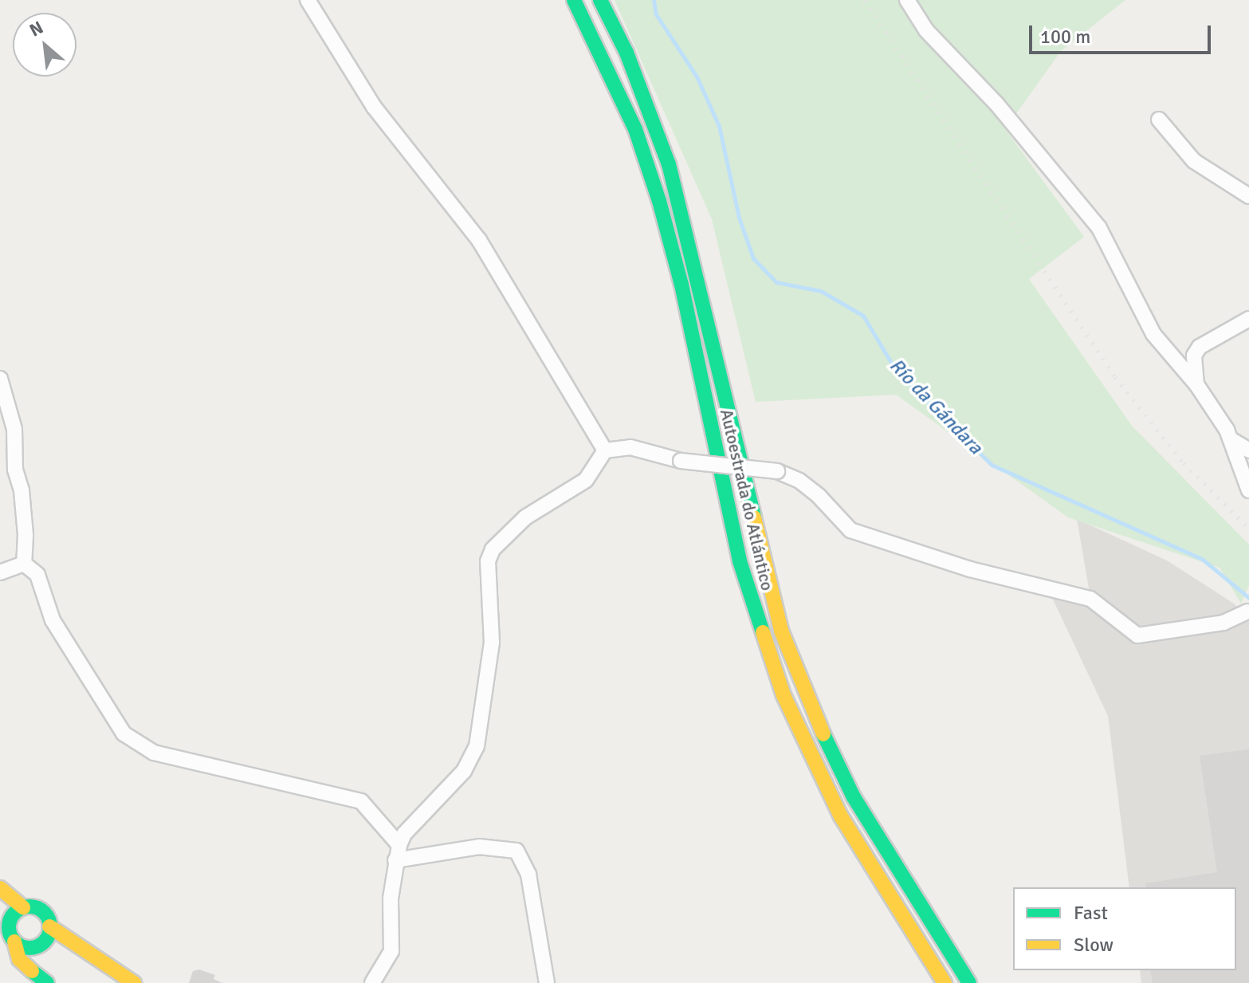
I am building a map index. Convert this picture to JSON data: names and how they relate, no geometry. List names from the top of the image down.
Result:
{
  "streets": {
    "main road": ["Autoestrada do Atlántico"]
  },
  "water": ["Río da Gándara"],
  "legend": ["Fast", "Slow"],
  "scale_bar": "100 m",
  "north": "top left"
}
